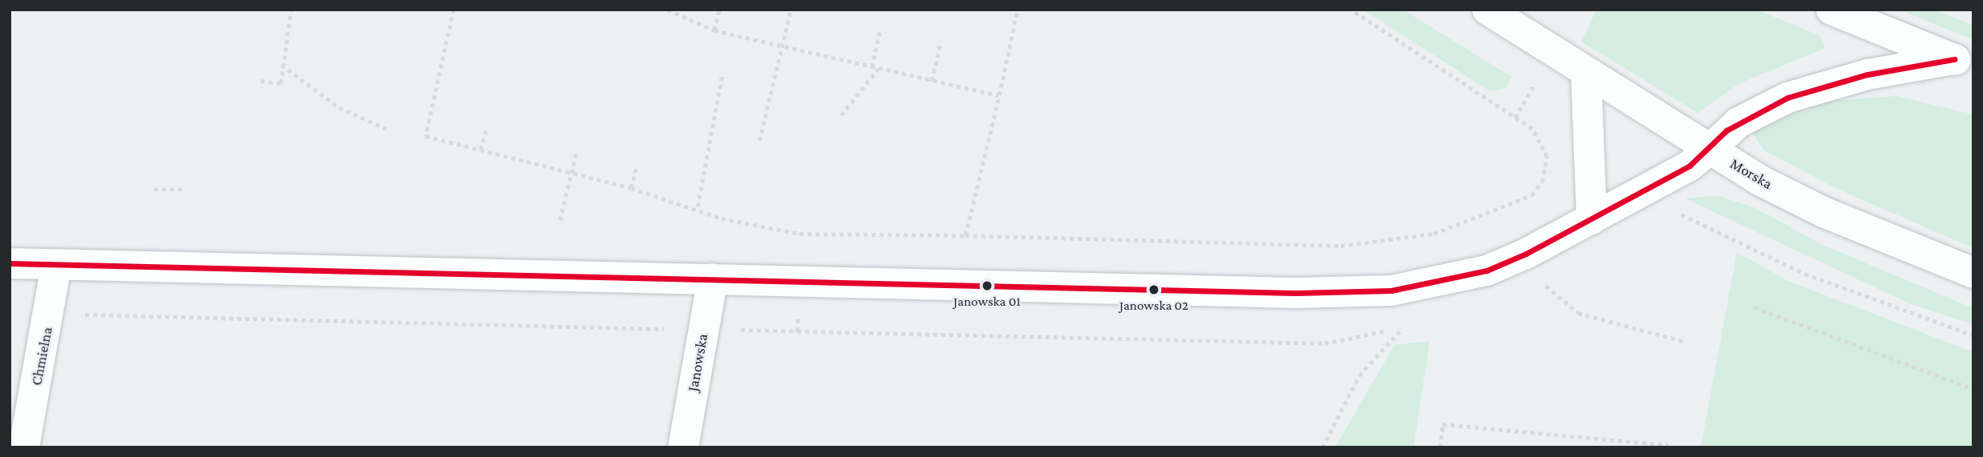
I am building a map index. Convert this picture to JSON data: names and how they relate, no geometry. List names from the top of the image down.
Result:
{
  "streets": {
    "street": ["Morska", "Chmielna", "Janowska"]
  },
  "places": ["Janowska 01", "Janowska 02"]
}
